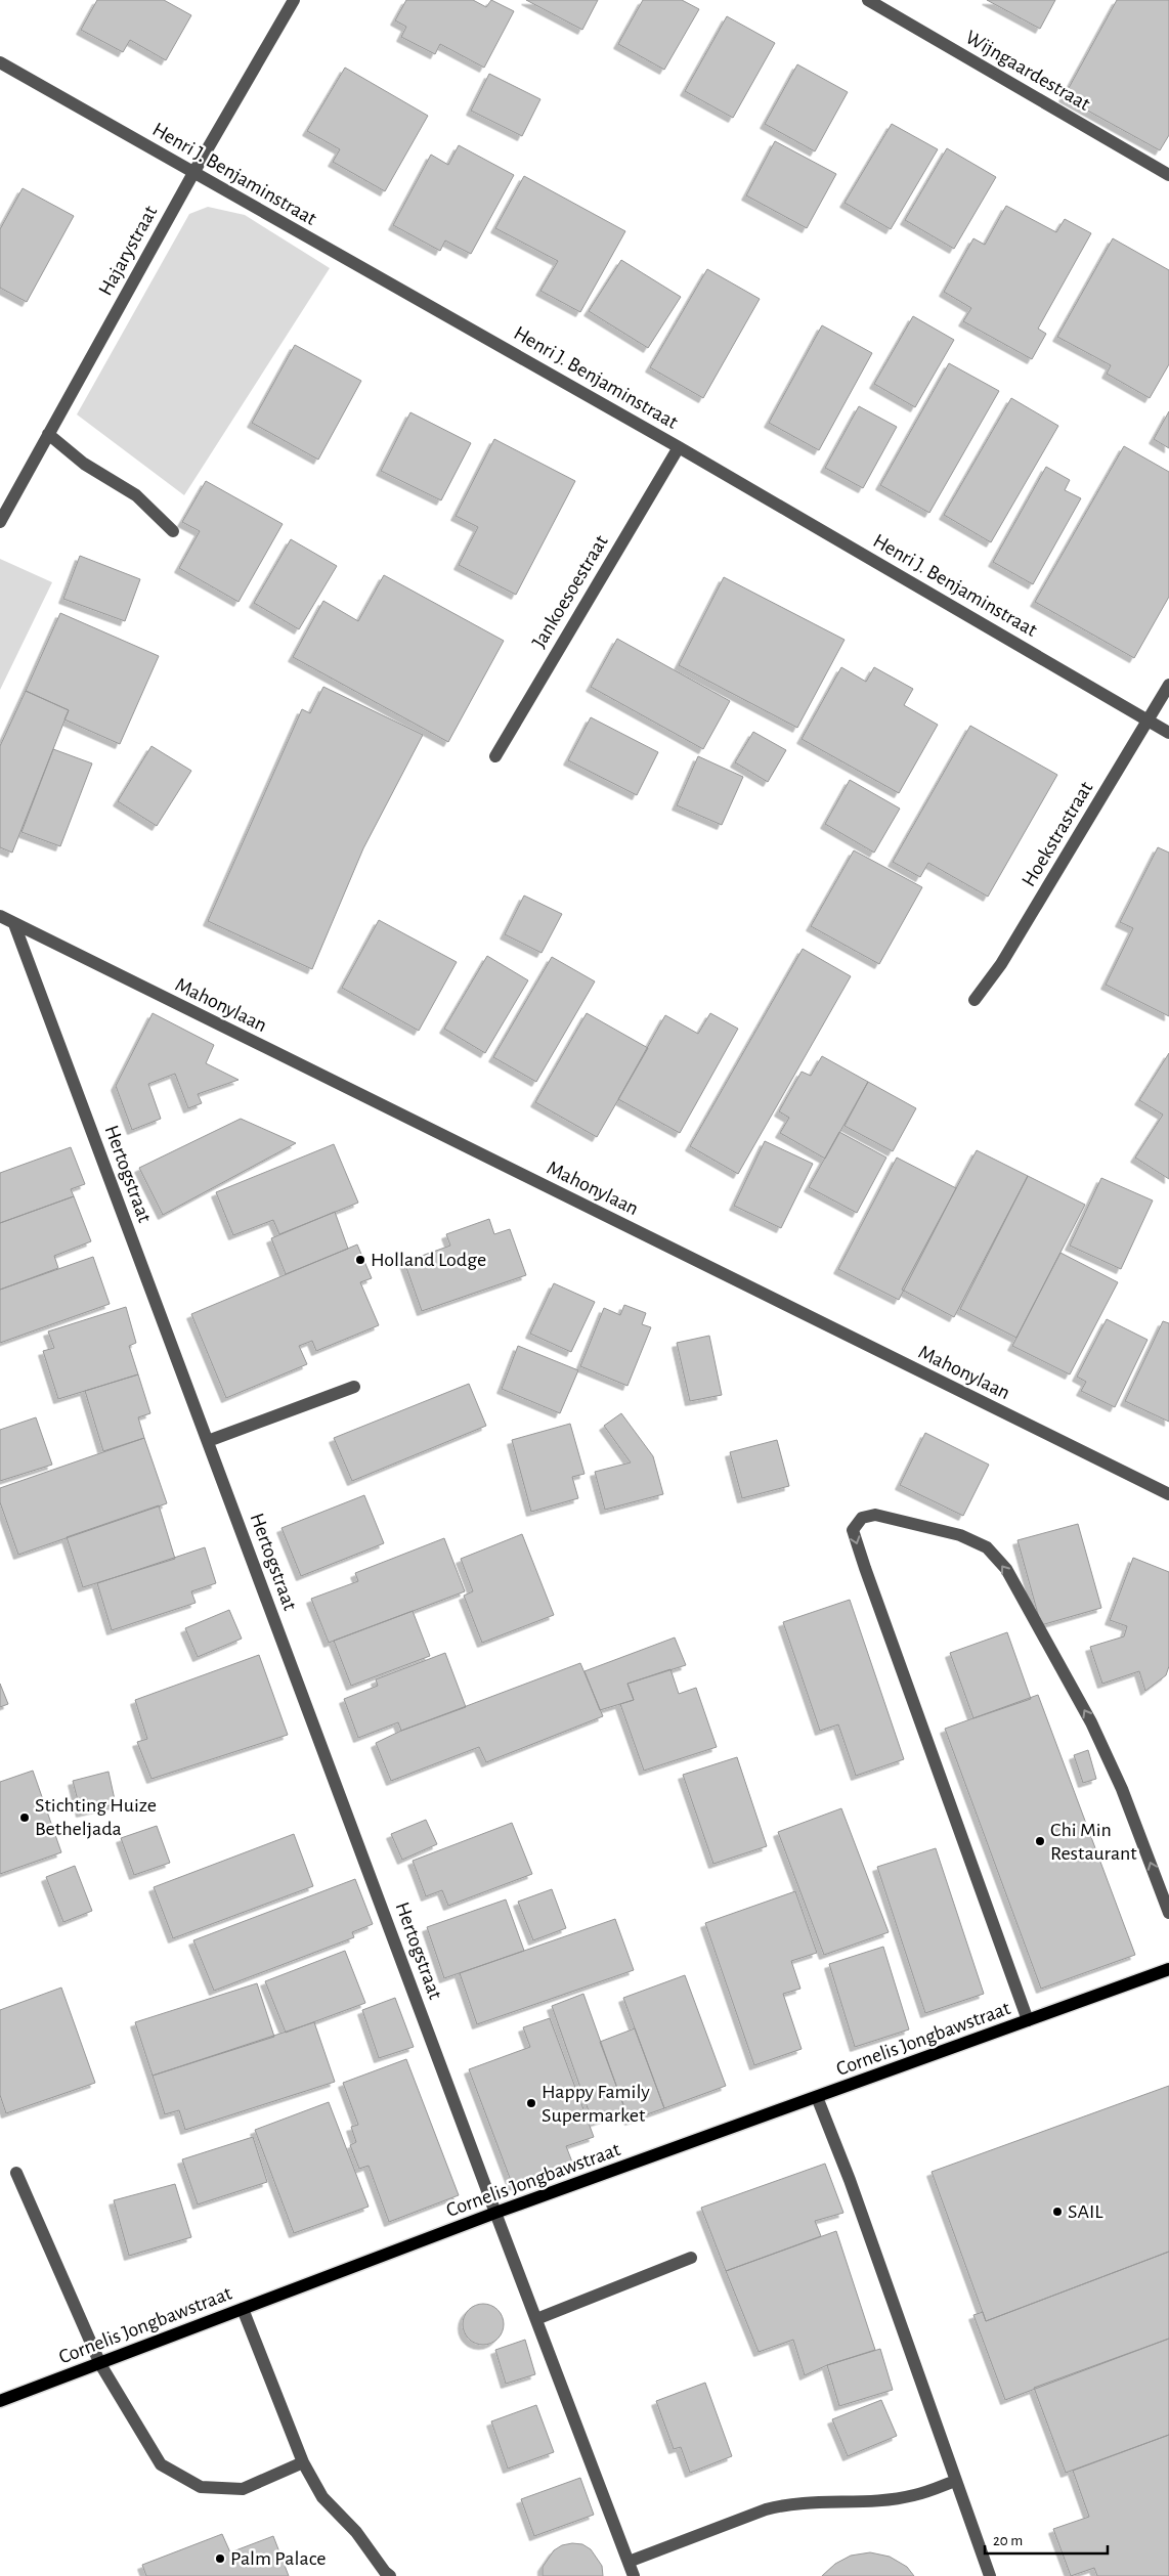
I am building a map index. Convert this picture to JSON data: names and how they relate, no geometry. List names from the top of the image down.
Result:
{
  "streets": {
    "main road": ["Cornelis Jongbawstraat"],
    "street": [
      "Wijngaardestraat",
      "Henri J. Benjaminstraat",
      "Hajarystraat",
      "Jankoesoestraat",
      "Hoekstrastraat",
      "Mahonylaan",
      "Hertogstraat"
    ]
  },
  "crossings": [
    ["Henri J. Benjaminstraat", "Hajarystraat"],
    ["Henri J. Benjaminstraat", "Jankoesoestraat"],
    ["Henri J. Benjaminstraat", "Hoekstrastraat"],
    ["Mahonylaan", "Hertogstraat"],
    ["Hertogstraat", "Cornelis Jongbawstraat"]
  ],
  "places": [
    "Holland Lodge",
    "Stichting Huize Betheljada",
    "Chi Min Restaurant",
    "Happy Family Supermarket",
    "SAIL",
    "Palm Palace"
  ],
  "scale_bar": "20 m"
}
